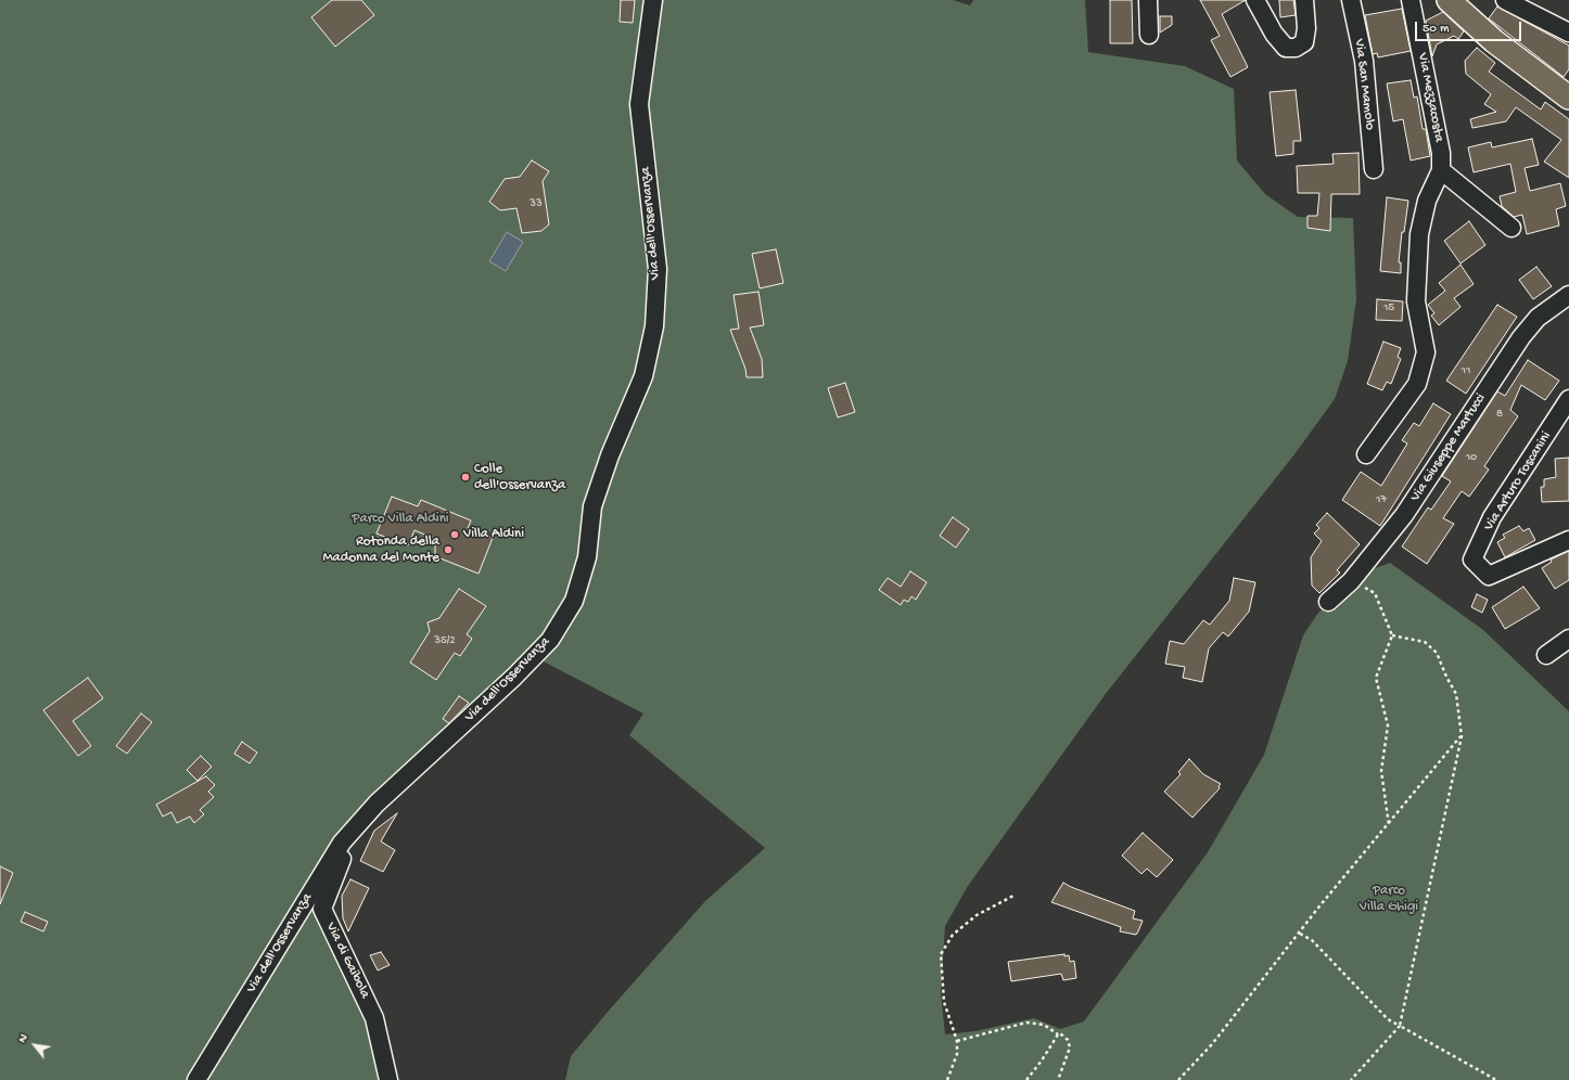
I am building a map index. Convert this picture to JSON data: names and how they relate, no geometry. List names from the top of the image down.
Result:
{
  "streets": {
    "street": [
      "Via San Mamolo",
      "Via Mezzacosta",
      "Via dell'Osservanza",
      "Via Giuseppe Martucci",
      "Via Arturo Toscanini",
      "Via di Gaibola"
    ]
  },
  "crossings": [
    ["Via dell'Osservanza", "Via di Gaibola"]
  ],
  "parks": ["Parco Villa Aldini", "Parco Villa Ghigi"],
  "places": ["Colle dell'Osservanza", "Villa Aldini", "Rotonda della Madonna del Monte"],
  "house_numbers": [
    "33",
    "15",
    "11",
    "8",
    "10",
    "17",
    "35/2"
  ],
  "scale_bar": "50 m",
  "north": "top left"
}
